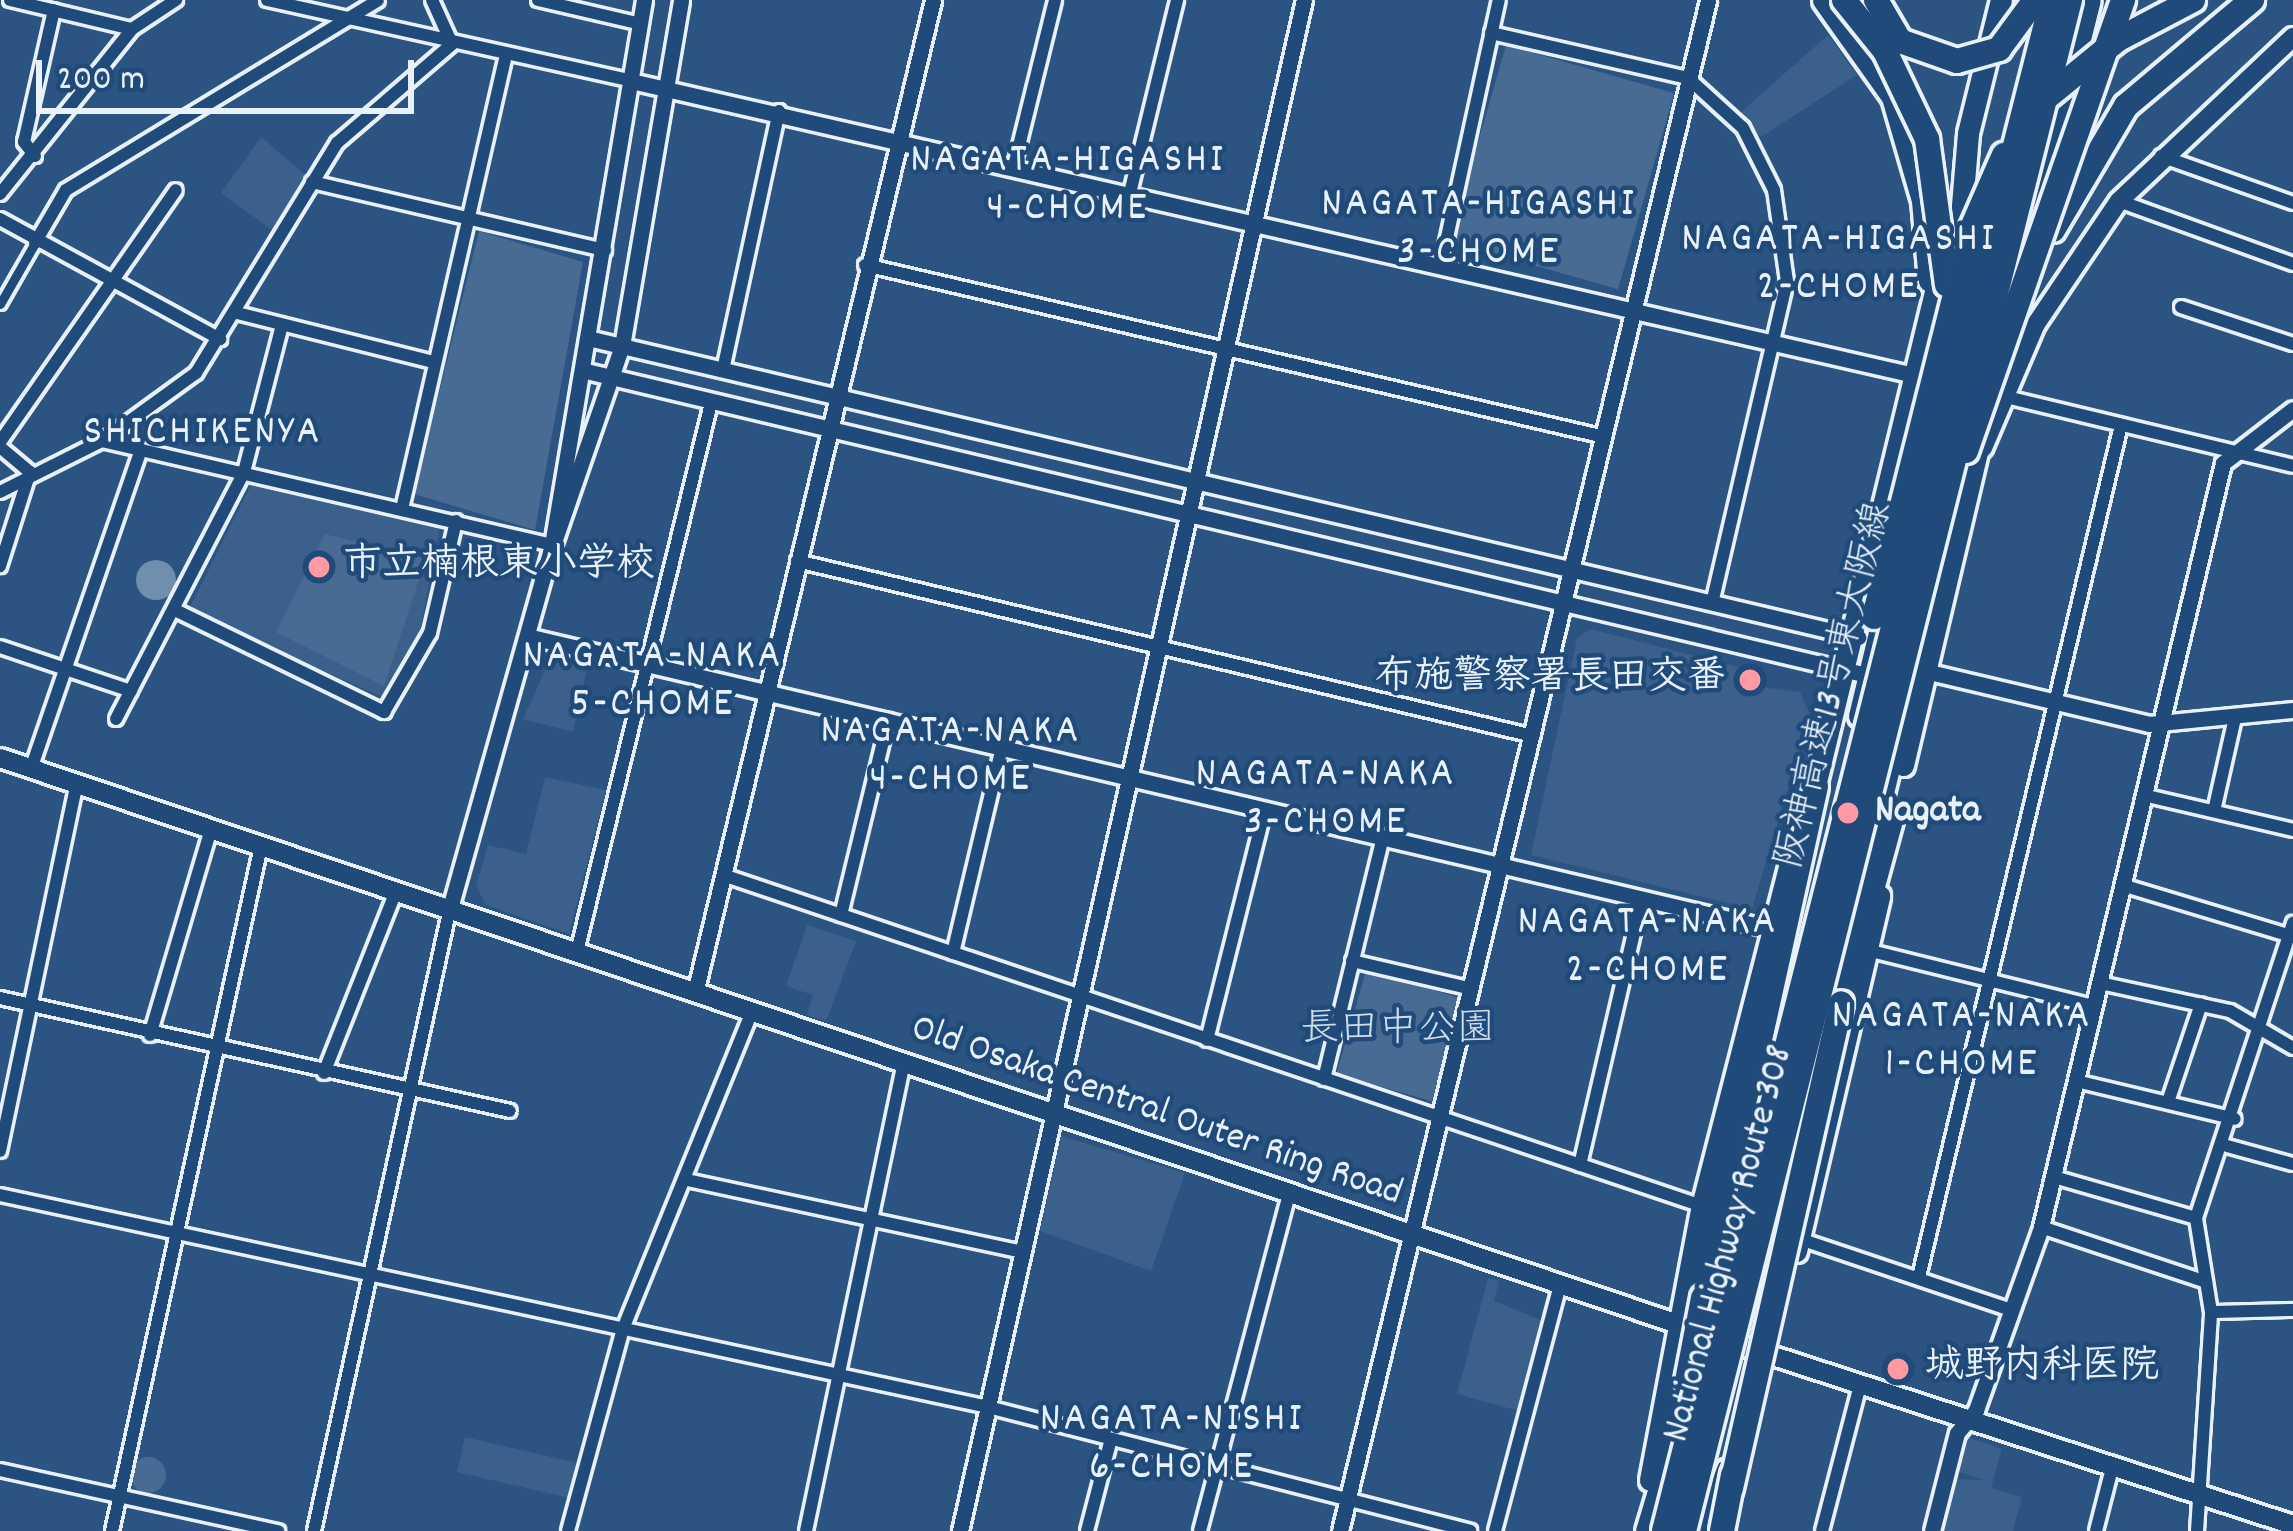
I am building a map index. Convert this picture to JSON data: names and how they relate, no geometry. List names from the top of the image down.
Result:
{
  "streets": {
    "highway": ["阪神高速13号東大阪線", "National Highway Route 308"],
    "main road": ["Old Osaka Central Outer Ring Road"]
  },
  "crossings": [
    ["Old Osaka Central Outer Ring Road", "National Highway Route 308"]
  ],
  "districts": [
    "NAGATA-HIGASHI 4-CHOME",
    "NAGATA-HIGASHI 3-CHOME",
    "NAGATA-HIGASHI 2-CHOME",
    "SHICHIKENYA",
    "NAGATA-NAKA 5-CHOME",
    "NAGATA-NAKA 4-CHOME",
    "NAGATA-NAKA 3-CHOME",
    "NAGATA-NAKA 2-CHOME",
    "NAGATA-NAKA 1-CHOME",
    "NAGATA-NISHI 6-CHOME"
  ],
  "parks": ["長田中公園"],
  "places": [
    "市立楠根東小学校",
    "布施警察署長田交番",
    "Nagata",
    "城野内科医院"
  ],
  "scale_bar": "200 m"
}
